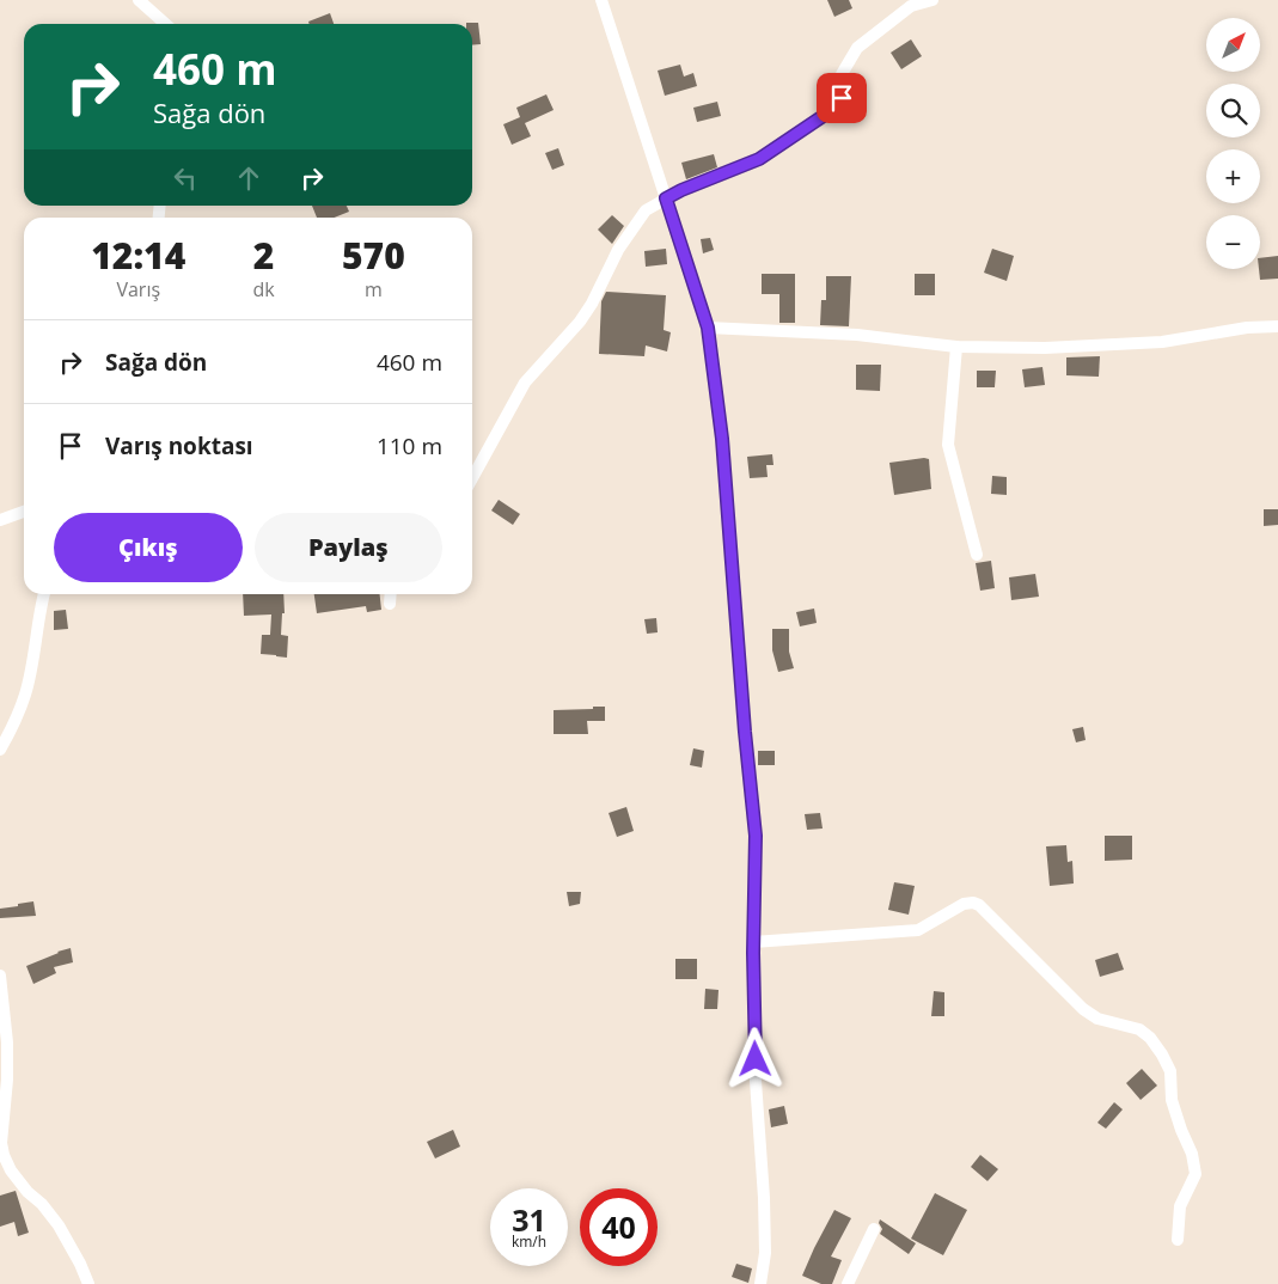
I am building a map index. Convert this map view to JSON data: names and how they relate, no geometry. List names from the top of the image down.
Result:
{
  "north": "top right",
  "page": {
    "map_buttons": ["+", "−"],
    "turn": ["460 m", "Sağa dön"],
    "eta": [
      "12:14",
      "Varış",
      "2",
      "dk",
      "570",
      "m"
    ],
    "list": [
      {
        "name": "Sağa dön",
        "value": "460 m"
      },
      {
        "name": "Varış noktası",
        "value": "110 m"
      }
    ],
    "buttons": ["Çıkış", "Paylaş"],
    "speed": "31 km/h",
    "limit": "40"
  }
}
